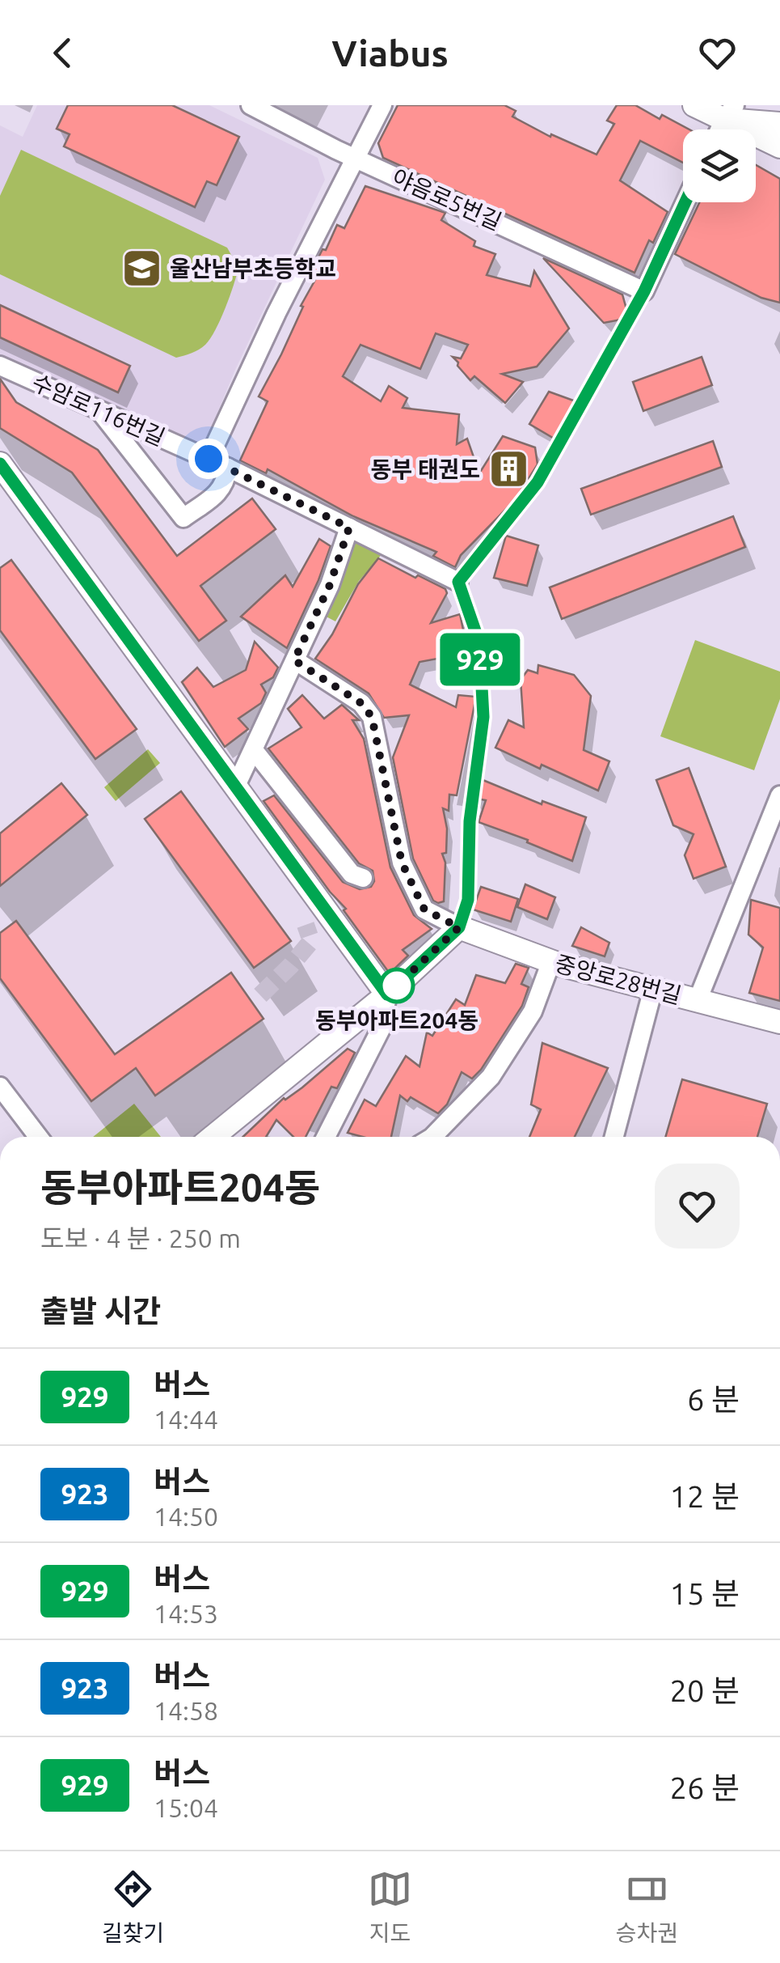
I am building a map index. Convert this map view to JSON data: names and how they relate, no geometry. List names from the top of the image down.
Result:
{
  "streets": {
    "street": ["야음로5번길", "수암로116번길", "중앙로28번길"]
  },
  "places": {
    "school or university": ["울산남부초등학교"],
    "building": ["동부 태권도"],
    "other": ["동부아파트204동"]
  },
  "lines": ["bus line 929"],
  "page": {
    "header": "Viabus",
    "on_map": "929",
    "heading": [
      ["동부아파트204동", "도보 · 4 분 · 250 m"],
      "출발 시간"
    ],
    "list": [
      {
        "mark": "929",
        "name": "버스",
        "note": "14:44",
        "value": "6 분"
      },
      {
        "mark": "923",
        "name": "버스",
        "note": "14:50",
        "value": "12 분"
      },
      {
        "mark": "929",
        "name": "버스",
        "note": "14:53",
        "value": "15 분"
      },
      {
        "mark": "923",
        "name": "버스",
        "note": "14:58",
        "value": "20 분"
      },
      {
        "mark": "929",
        "name": "버스",
        "note": "15:04",
        "value": "26 분"
      }
    ],
    "tabs": ["길찾기", "지도", "승차권"]
  }
}
